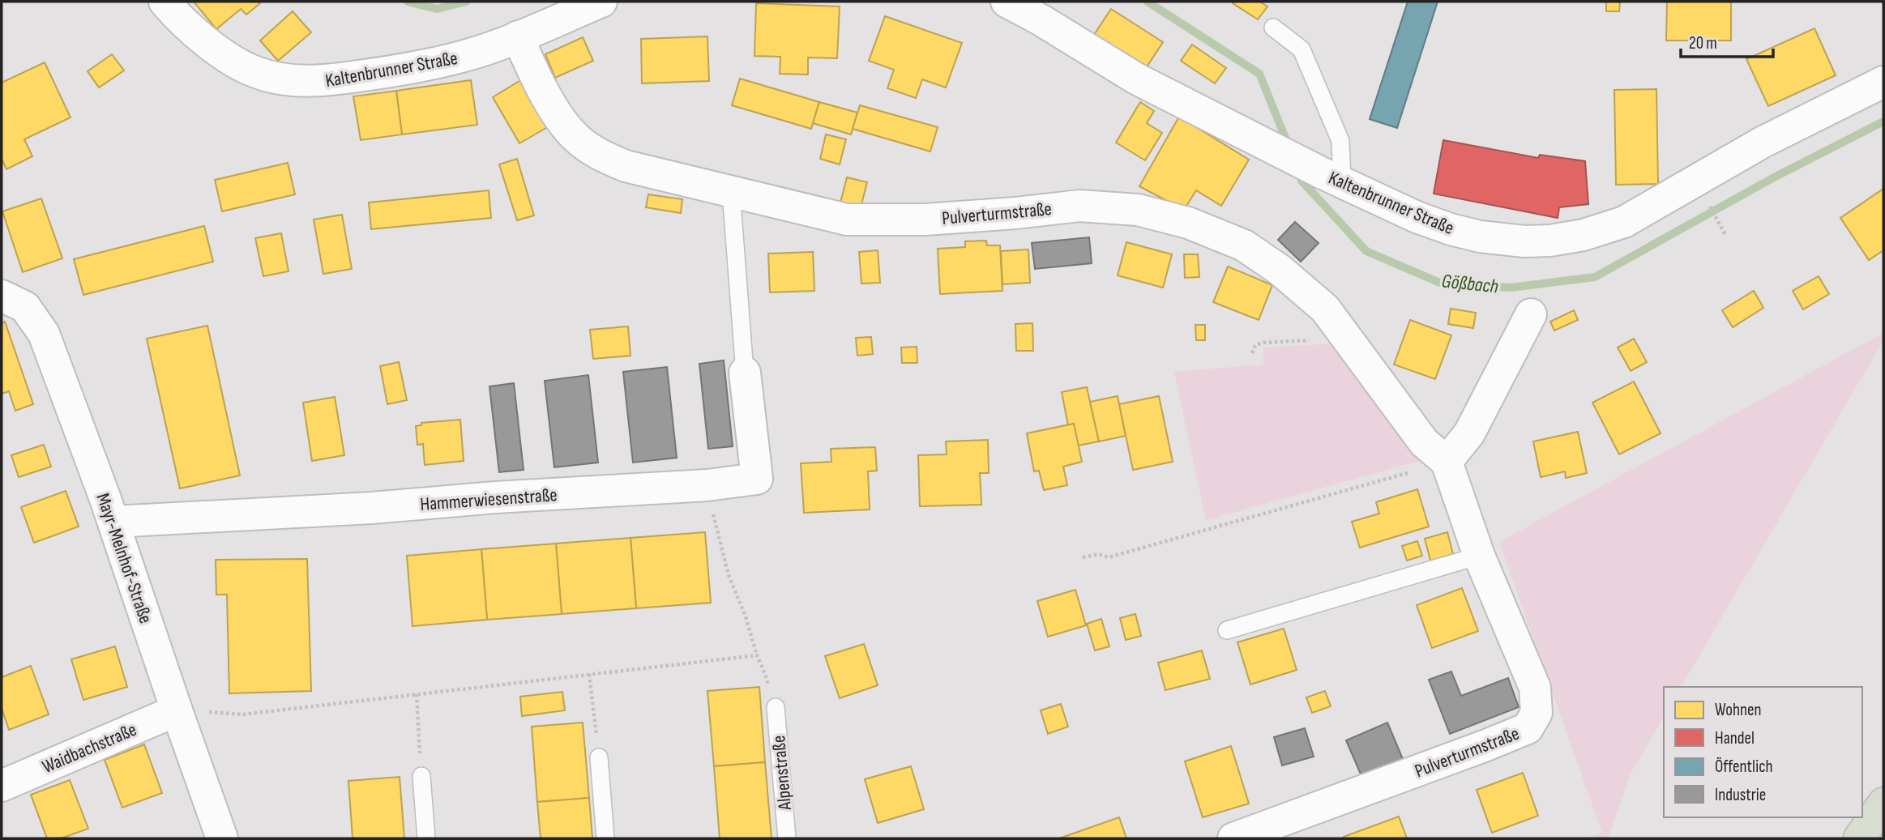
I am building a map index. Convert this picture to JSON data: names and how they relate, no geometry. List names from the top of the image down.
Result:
{
  "streets": {
    "street": [
      "Kaltenbrunner Straße",
      "Pulverturmstraße",
      "Hammerwiesenstraße",
      "Mayr-Melnhof-Straße",
      "Waidbachstraße"
    ],
    "lane": ["Alpenstraße"]
  },
  "crossings": [
    ["Kaltenbrunner Straße", "Pulverturmstraße"],
    ["Hammerwiesenstraße", "Mayr-Melnhof-Straße"],
    ["Mayr-Melnhof-Straße", "Waidbachstraße"]
  ],
  "water": ["Gößbach"],
  "legend": [
    "Wohnen",
    "Handel",
    "Öffentlich",
    "Industrie"
  ],
  "scale_bar": "20 m"
}
